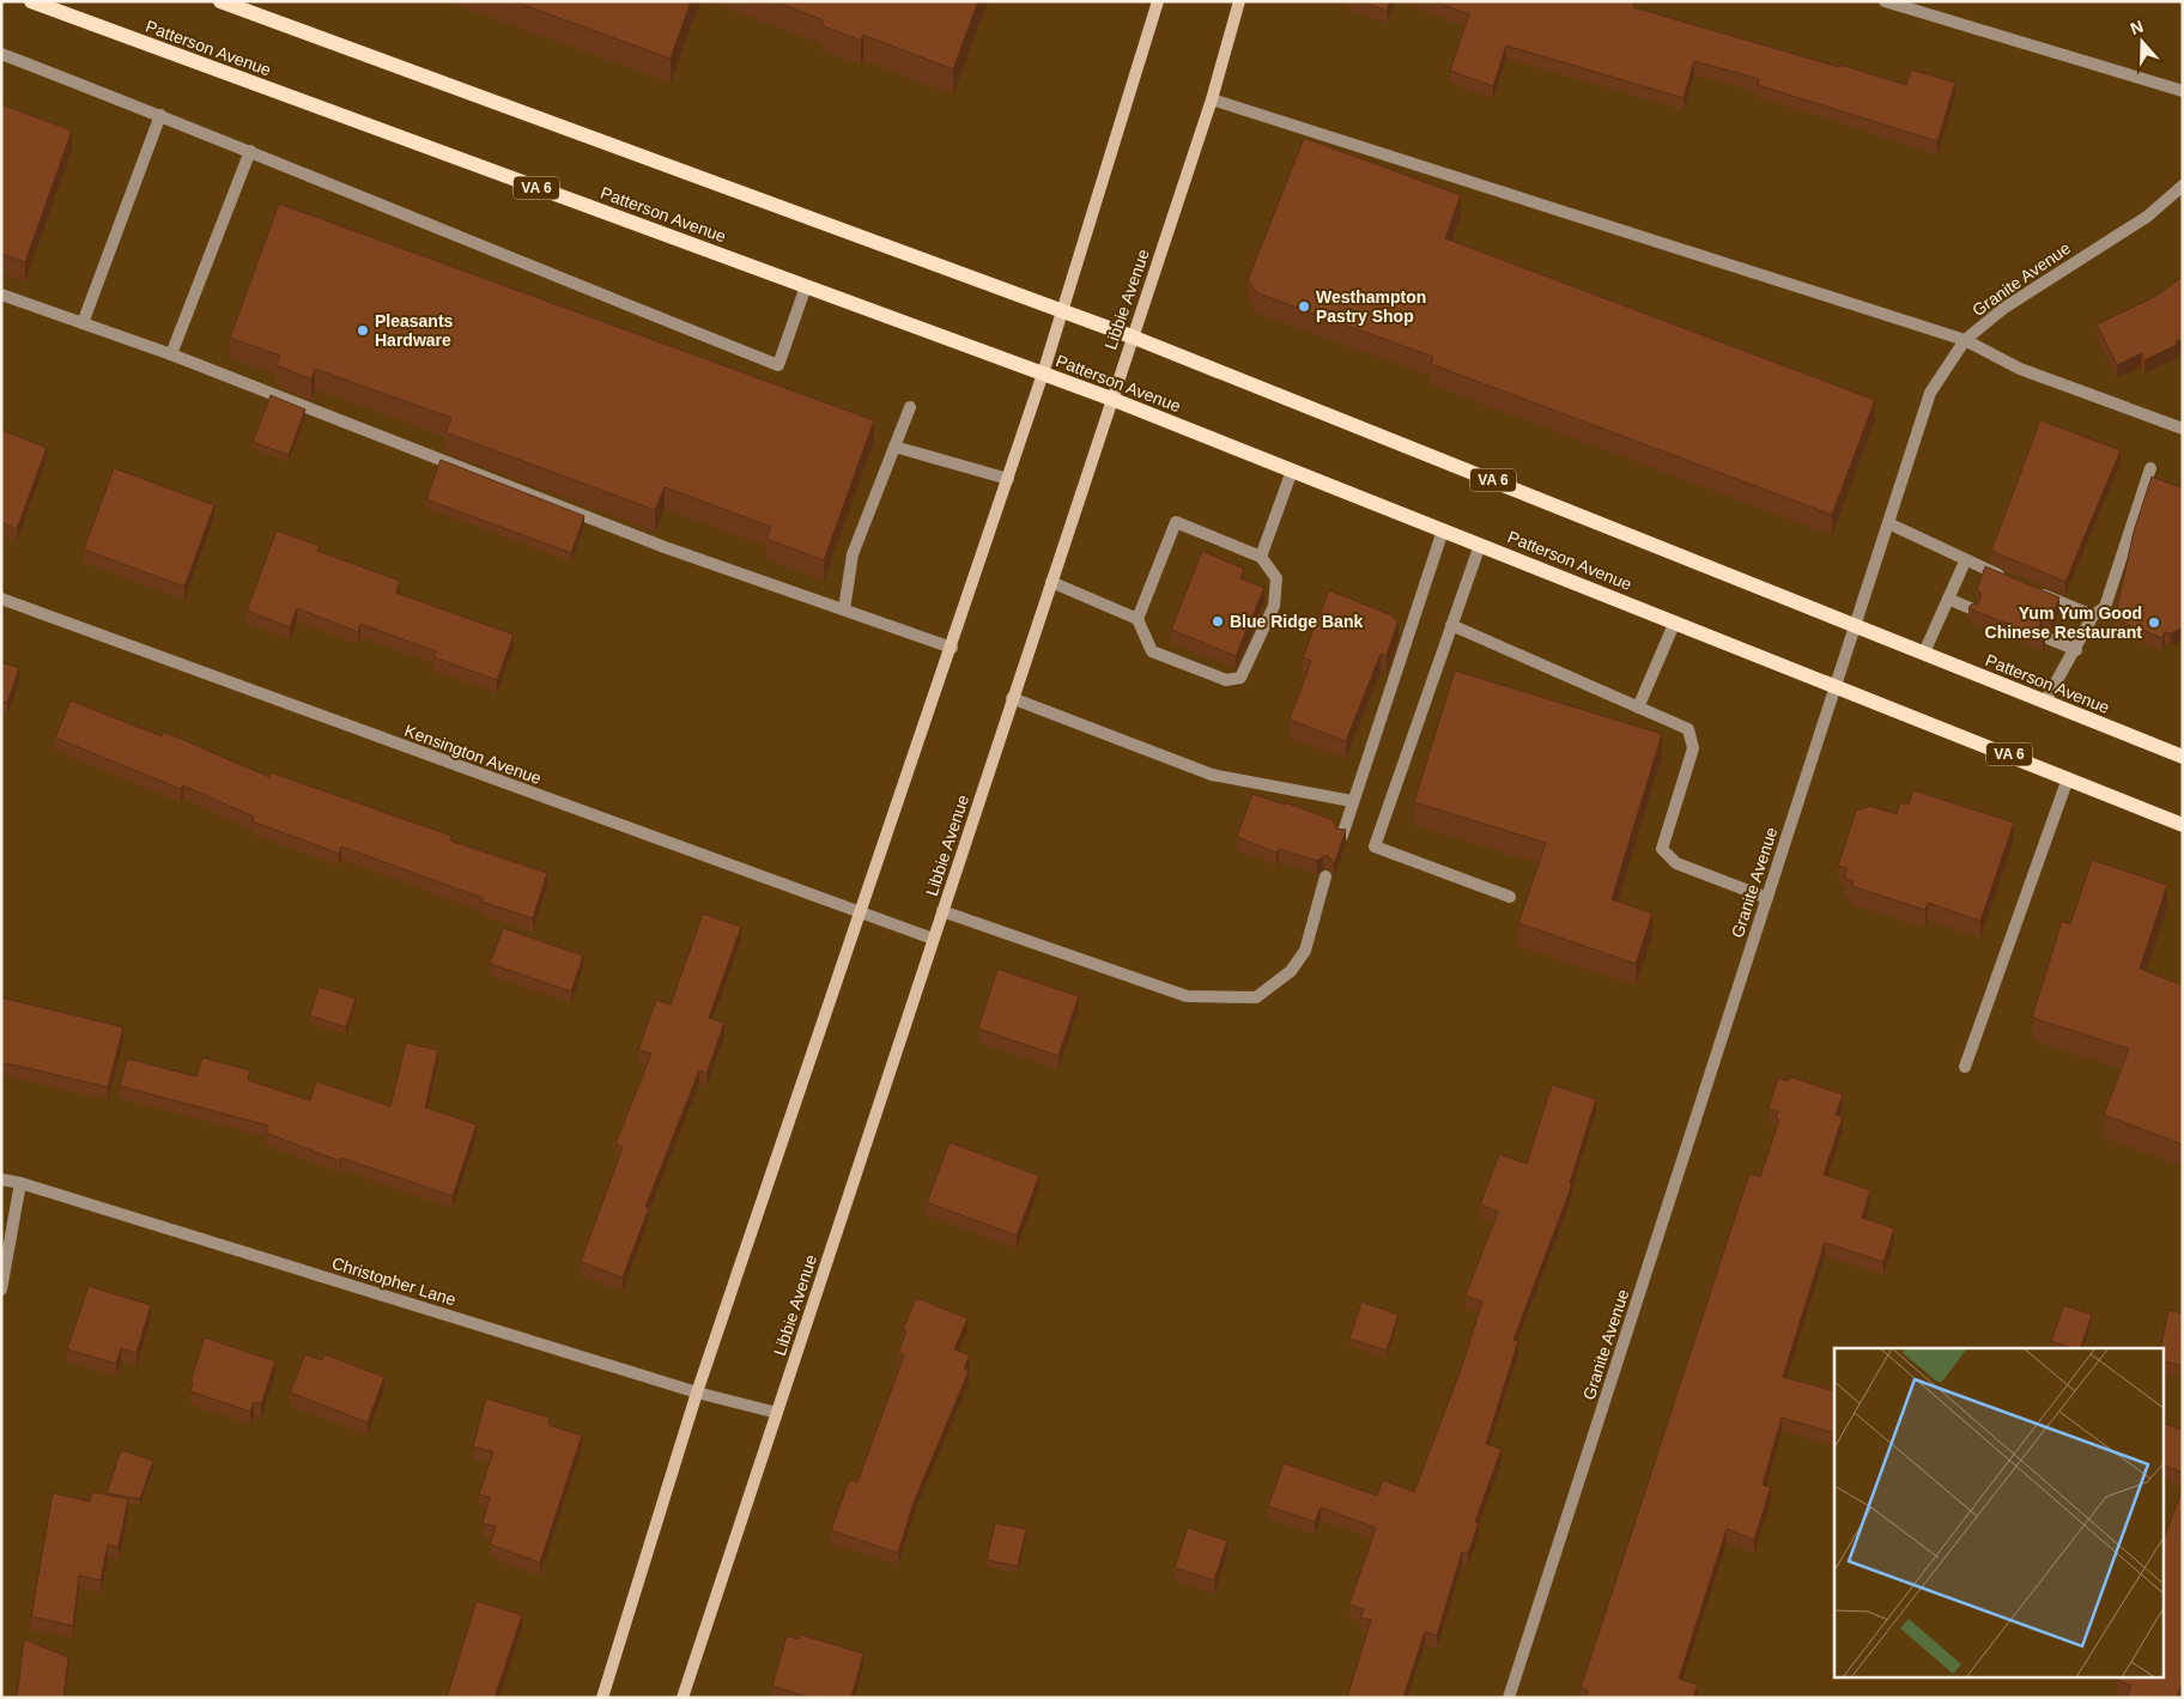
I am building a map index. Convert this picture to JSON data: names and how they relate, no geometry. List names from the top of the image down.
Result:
{
  "streets": {
    "main road": ["Patterson Avenue", "VA 6", "Libbie Avenue"],
    "street": ["Granite Avenue", "Kensington Avenue", "Christopher Lane"]
  },
  "crossings": [
    ["Patterson Avenue", "Granite Avenue"],
    ["Patterson Avenue", "Libbie Avenue"],
    ["Libbie Avenue", "Kensington Avenue"],
    ["Libbie Avenue", "Christopher Lane"]
  ],
  "places": [
    "Westhampton Pastry Shop",
    "Pleasants Hardware",
    "Blue Ridge Bank",
    "Yum Yum Good Chinese Restaurant"
  ],
  "north": "top"
}
